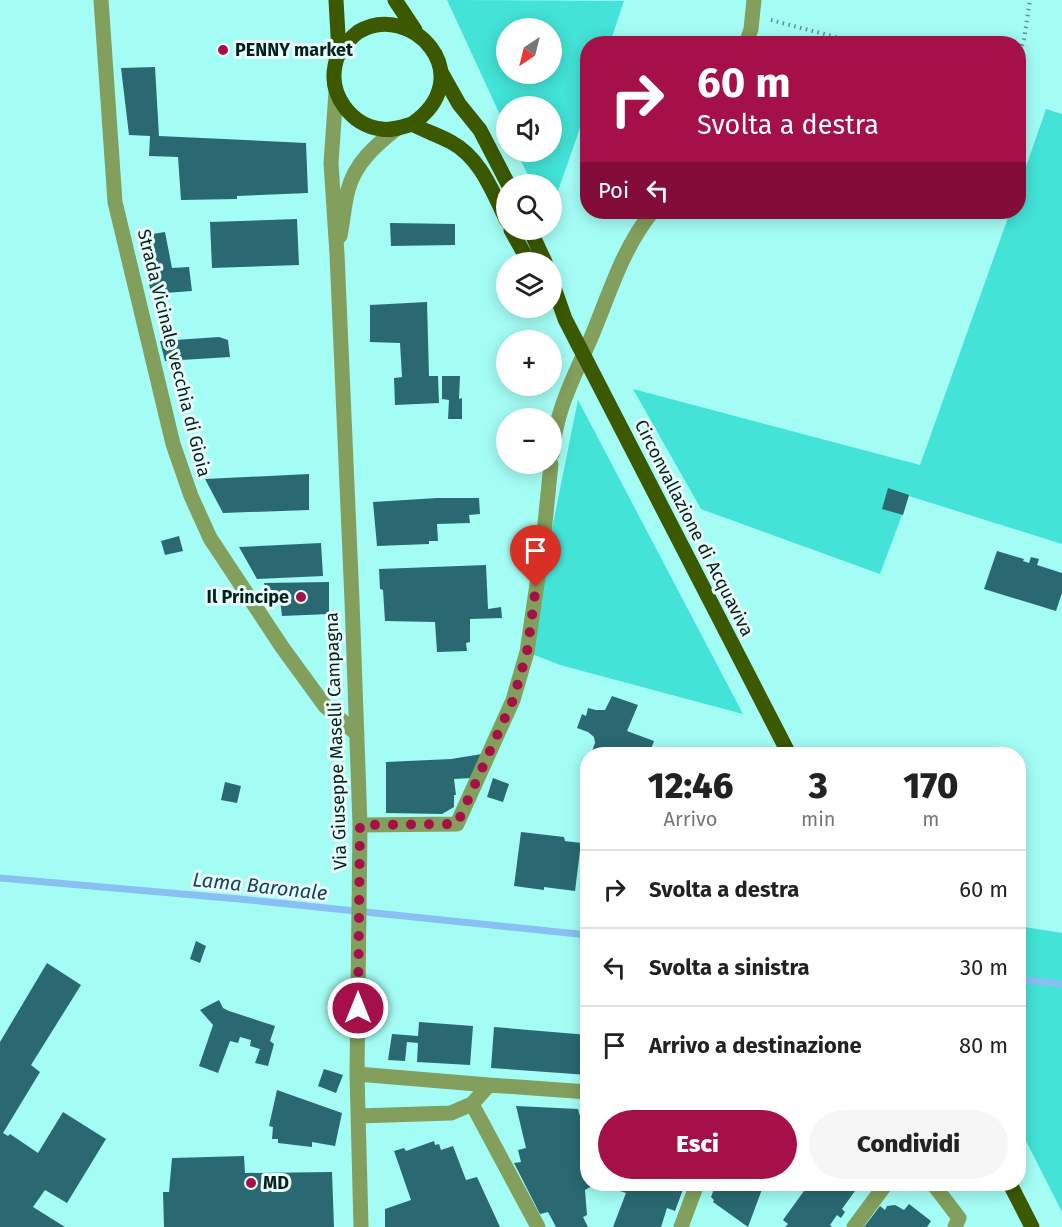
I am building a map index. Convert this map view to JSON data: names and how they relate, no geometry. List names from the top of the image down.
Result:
{
  "streets": {
    "main road": ["Circonvallazione di Acquaviva"],
    "street": ["Strada Vicinale vecchia di Gioia", "Via Giuseppe Maselli Campagna"]
  },
  "crossings": [
    ["Strada Vicinale vecchia di Gioia", "Via Giuseppe Maselli Campagna"]
  ],
  "water": ["Lama Baronale"],
  "places": ["PENNY market", "Il Principe", "MD"],
  "north": "bottom left",
  "page": {
    "map_buttons": ["+", "−"],
    "turn": ["60 m", "Svolta a destra"],
    "then": "Poi",
    "eta": [
      "12:46",
      "Arrivo",
      "3",
      "min",
      "170",
      "m"
    ],
    "list": [
      {
        "name": "Svolta a destra",
        "value": "60 m"
      },
      {
        "name": "Svolta a sinistra",
        "value": "30 m"
      },
      {
        "name": "Arrivo a destinazione",
        "value": "80 m"
      }
    ],
    "buttons": ["Esci", "Condividi"]
  }
}
